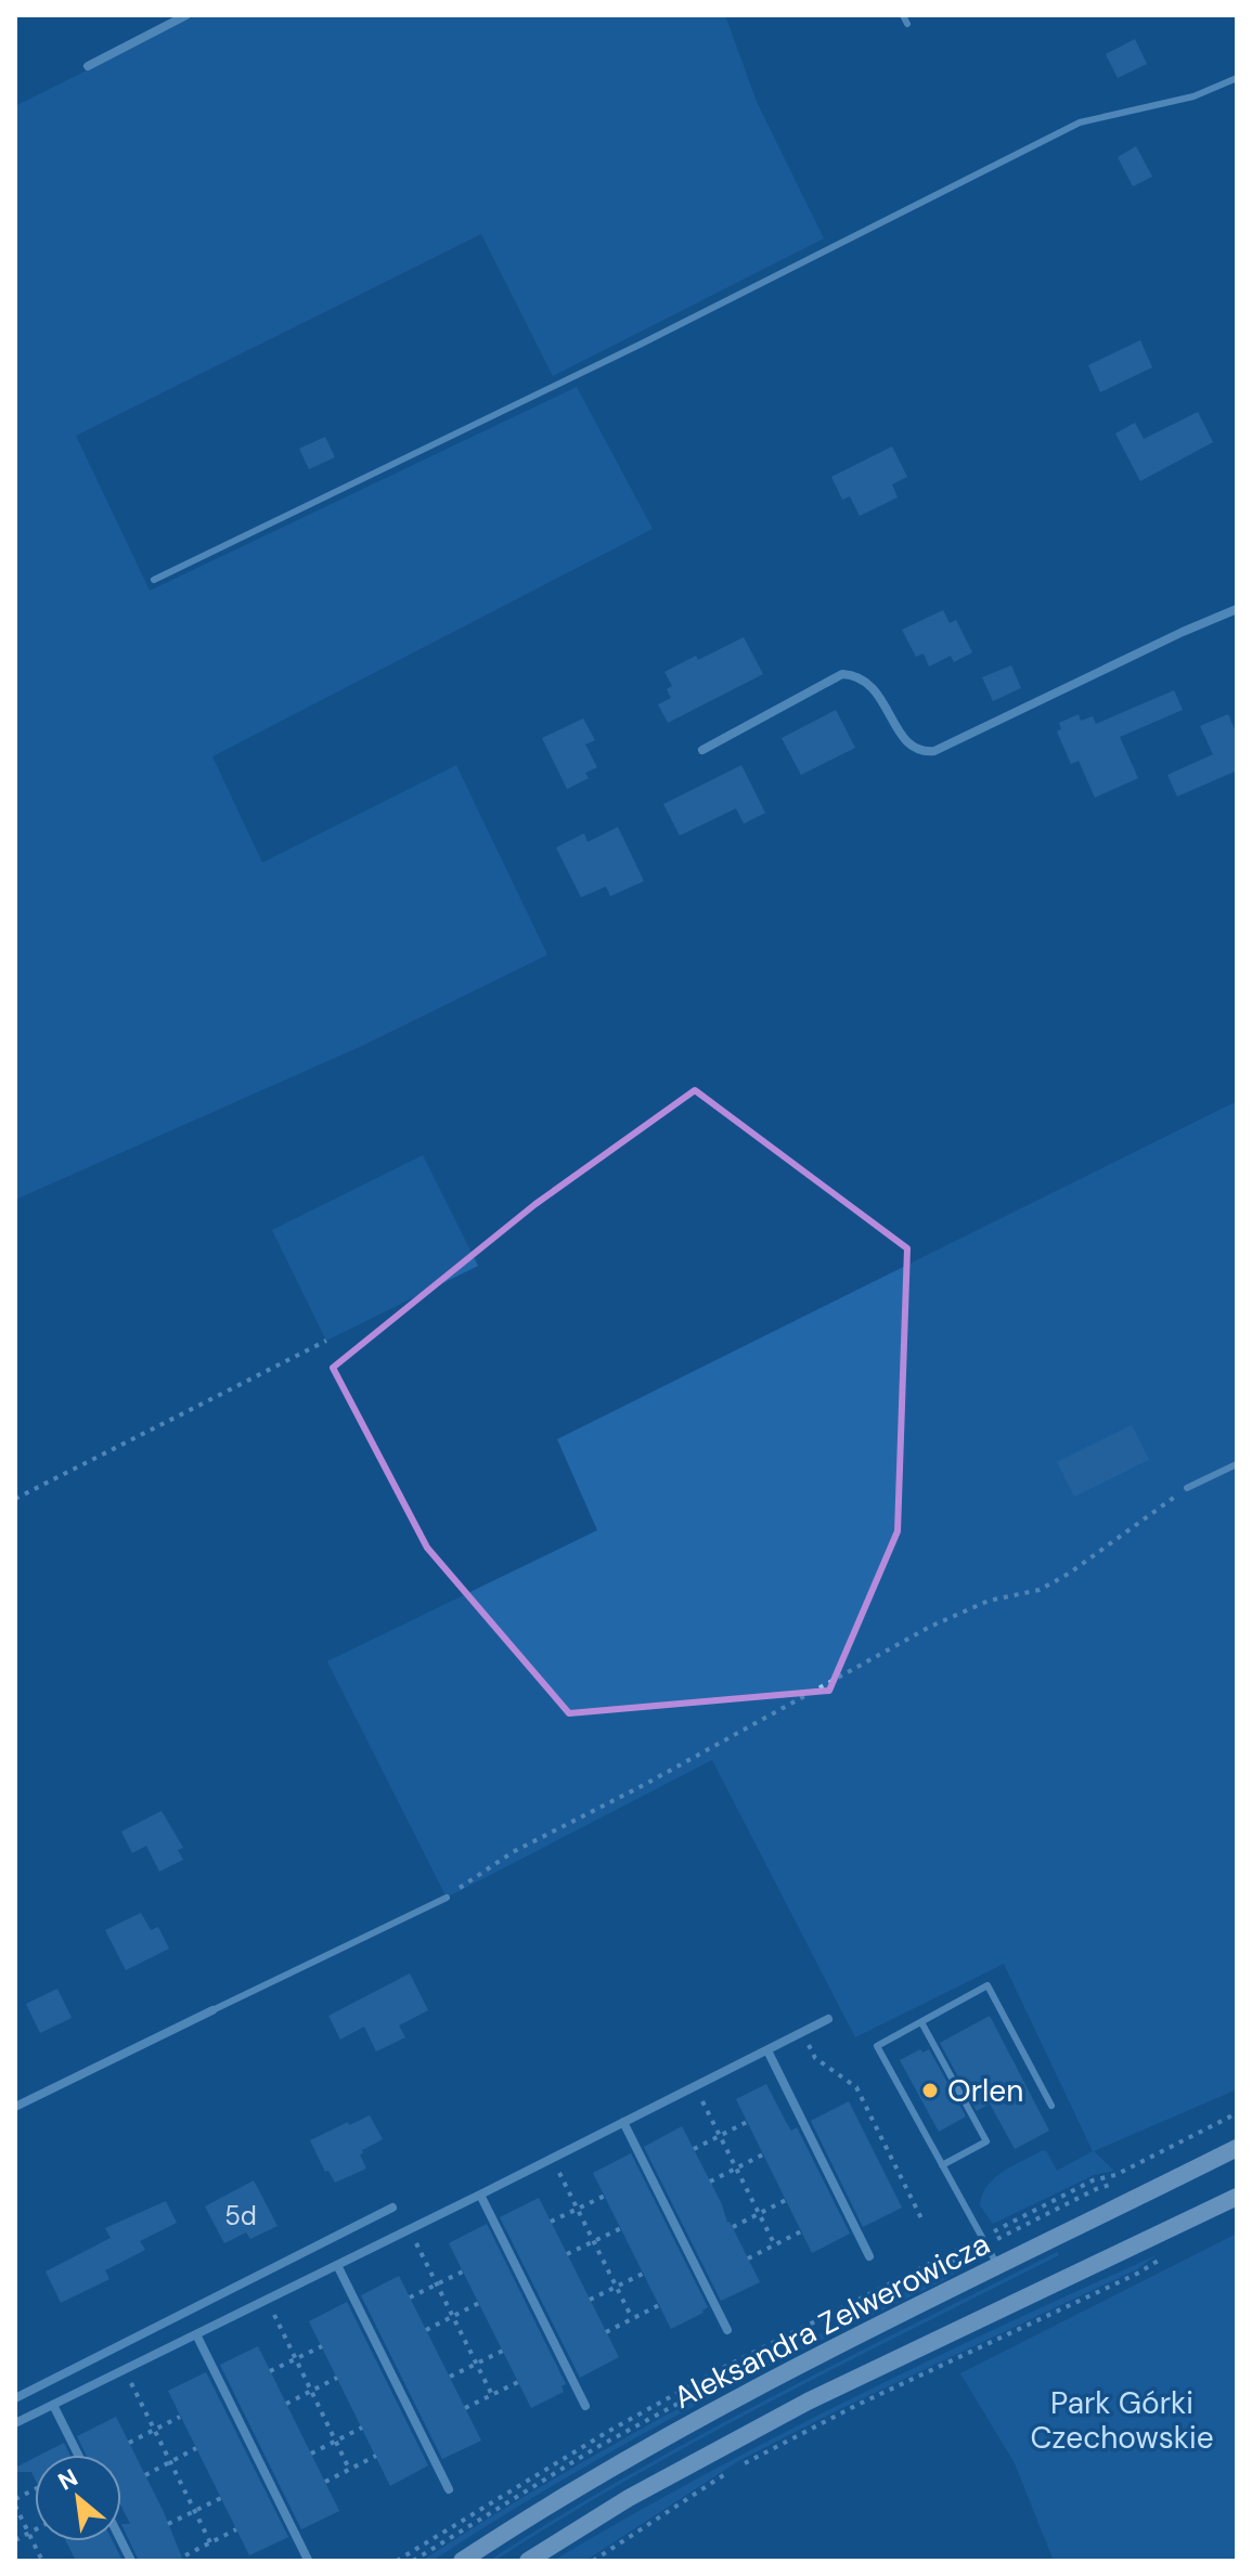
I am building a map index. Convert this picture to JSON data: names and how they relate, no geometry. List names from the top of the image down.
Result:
{
  "streets": {
    "street": ["Aleksandra Zelwerowicza"]
  },
  "parks": ["Park Górki Czechowskie"],
  "places": ["Orlen"],
  "house_numbers": ["5d"],
  "north": "top left"
}
